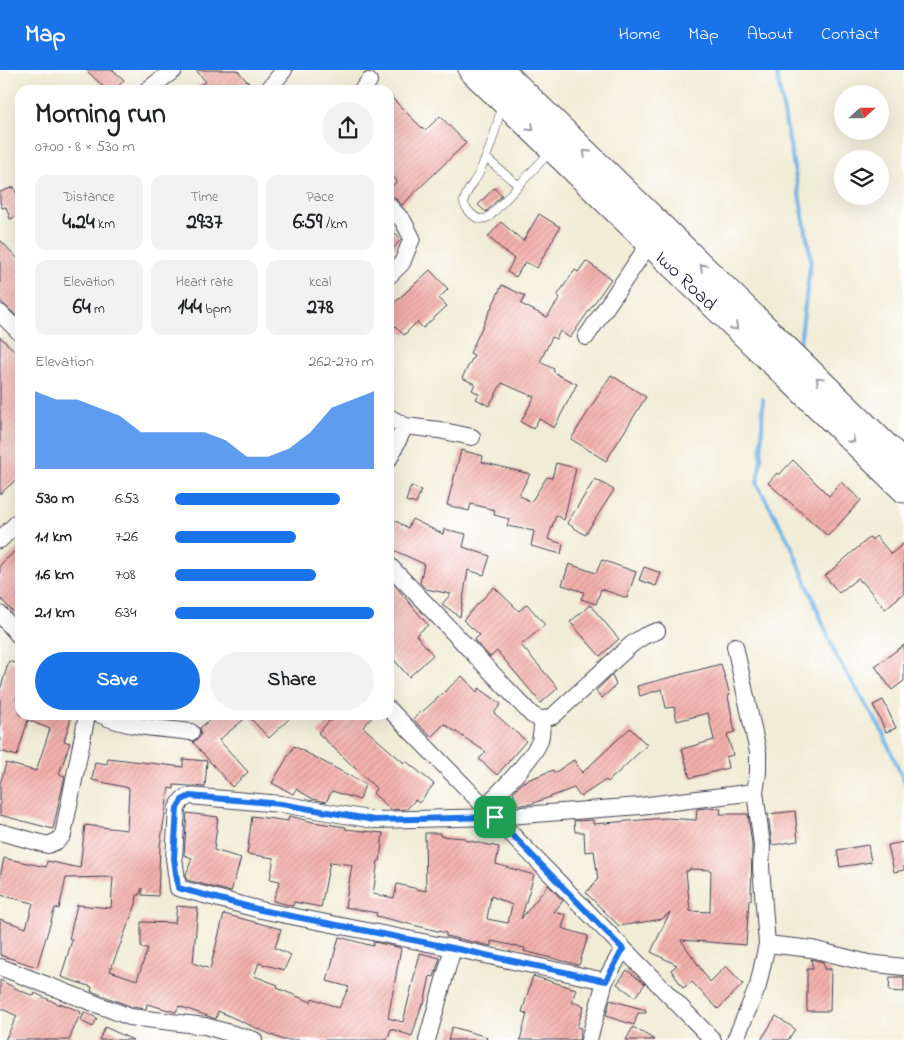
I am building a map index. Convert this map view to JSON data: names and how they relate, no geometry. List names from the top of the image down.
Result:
{
  "streets": {
    "main road": ["Iwo Road"]
  },
  "north": "right",
  "page": {
    "header": "Map",
    "nav": [
      "Home",
      "Map",
      "About",
      "Contact"
    ],
    "heading": ["Morning run", "07:00 · 8 × 530 m"],
    "stats": [
      ["Distance", "4.24 km"],
      ["Time", "29:37"],
      ["Pace", "6:59 /km"],
      ["Elevation", "64 m"],
      ["Heart rate", "144 bpm"],
      ["kcal", "278"]
    ],
    "chart": ["Elevation", "262–270 m"],
    "list": [
      {
        "name": "530 m",
        "note": "6:53"
      },
      {
        "name": "1.1 km",
        "note": "7:26"
      },
      {
        "name": "1.6 km",
        "note": "7:08"
      },
      {
        "name": "2.1 km",
        "note": "6:34"
      }
    ],
    "buttons": ["Save", "Share"]
  }
}
